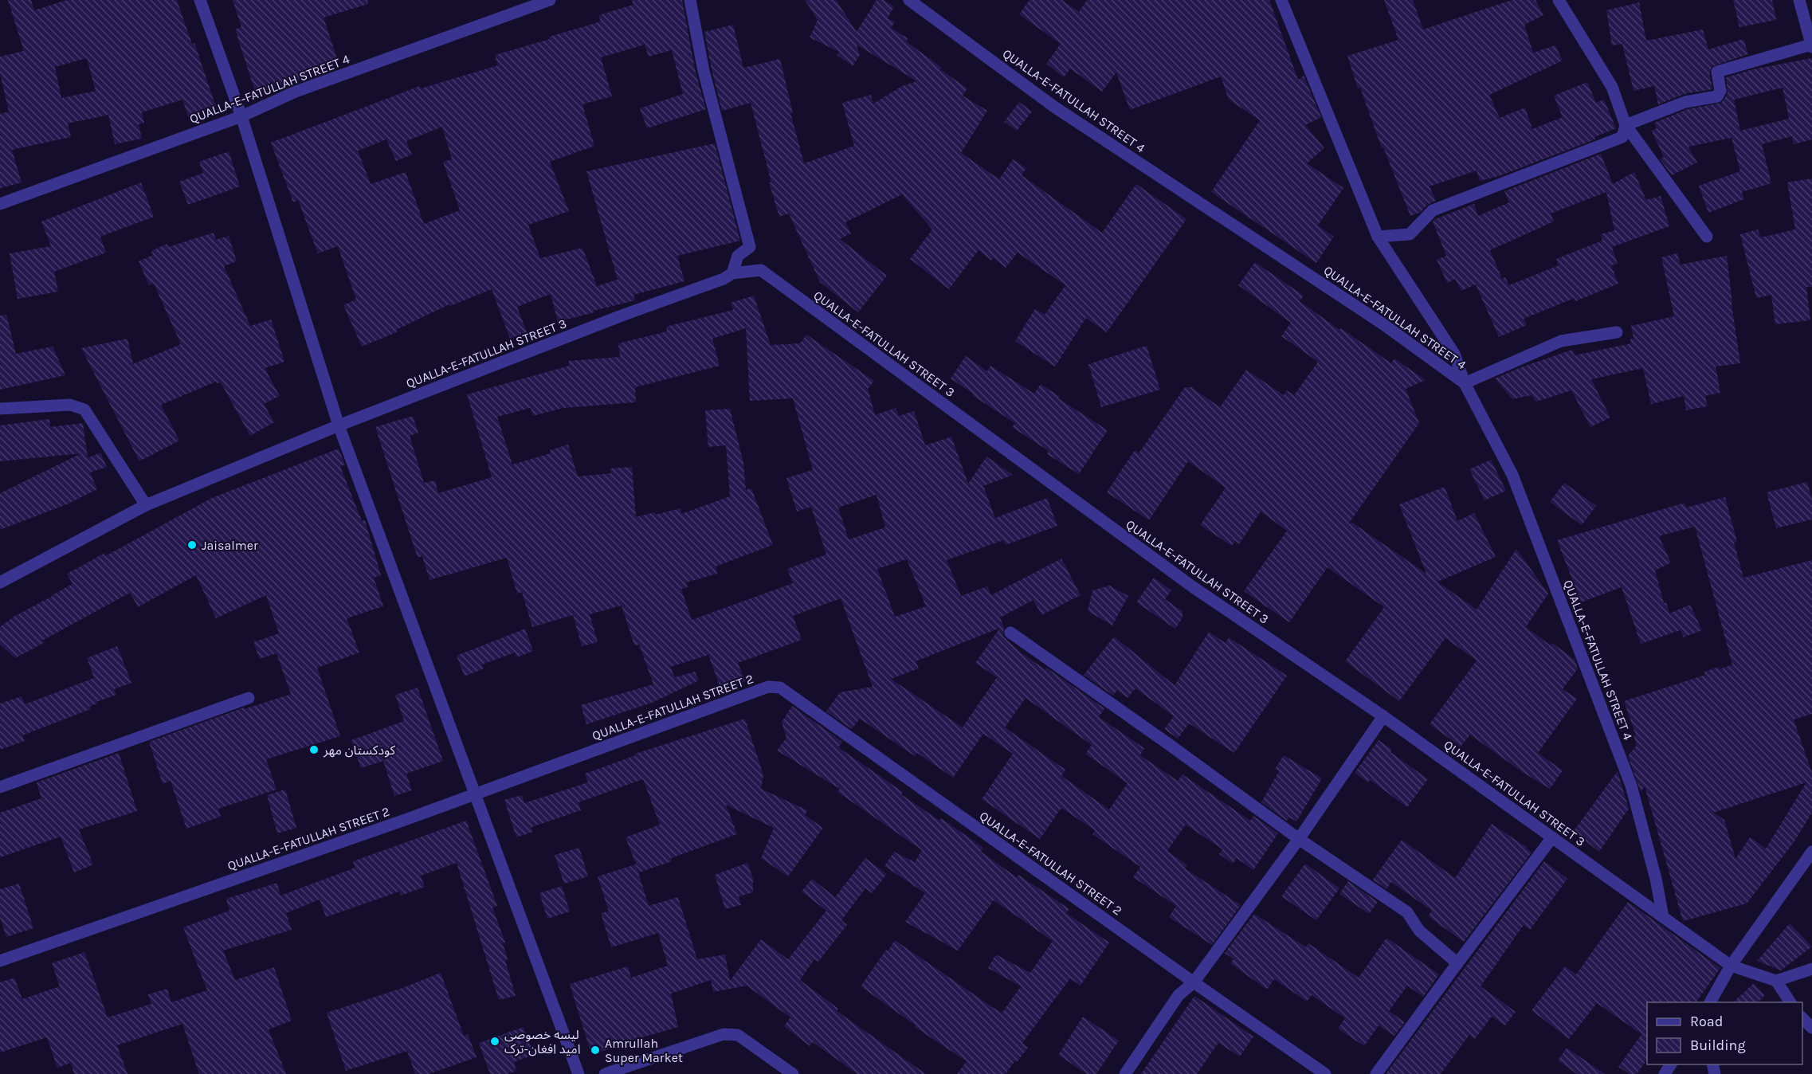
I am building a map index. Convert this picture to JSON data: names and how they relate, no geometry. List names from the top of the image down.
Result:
{
  "streets": {
    "street": ["QUALLA-E-FATULLAH STREET 4", "QUALLA-E-FATULLAH STREET 3", "QUALLA-E-FATULLAH STREET 2"]
  },
  "crossings": [
    ["QUALLA-E-FATULLAH STREET 4", "QUALLA-E-FATULLAH STREET 3"]
  ],
  "places": [
    "Jaisalmer",
    "کودکستان مهر",
    "لیسه خصوصی امید افغان-ترک",
    "Amrullah Super Market"
  ],
  "legend": ["Road", "Building"]
}
